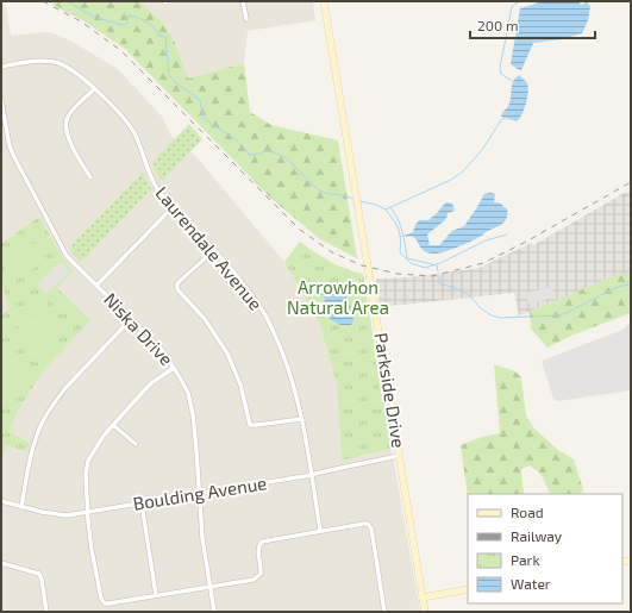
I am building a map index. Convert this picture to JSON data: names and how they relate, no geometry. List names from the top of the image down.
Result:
{
  "streets": {
    "main road": ["Parkside Drive"],
    "street": ["Laurendale Avenue", "Niska Drive", "Boulding Avenue"]
  },
  "crossings": [
    ["Laurendale Avenue", "Boulding Avenue"],
    ["Niska Drive", "Boulding Avenue"],
    ["Parkside Drive", "Boulding Avenue"]
  ],
  "parks": ["Arrowhon Natural Area"],
  "legend": [
    "Road",
    "Railway",
    "Park",
    "Water"
  ],
  "scale_bar": "200 m"
}
